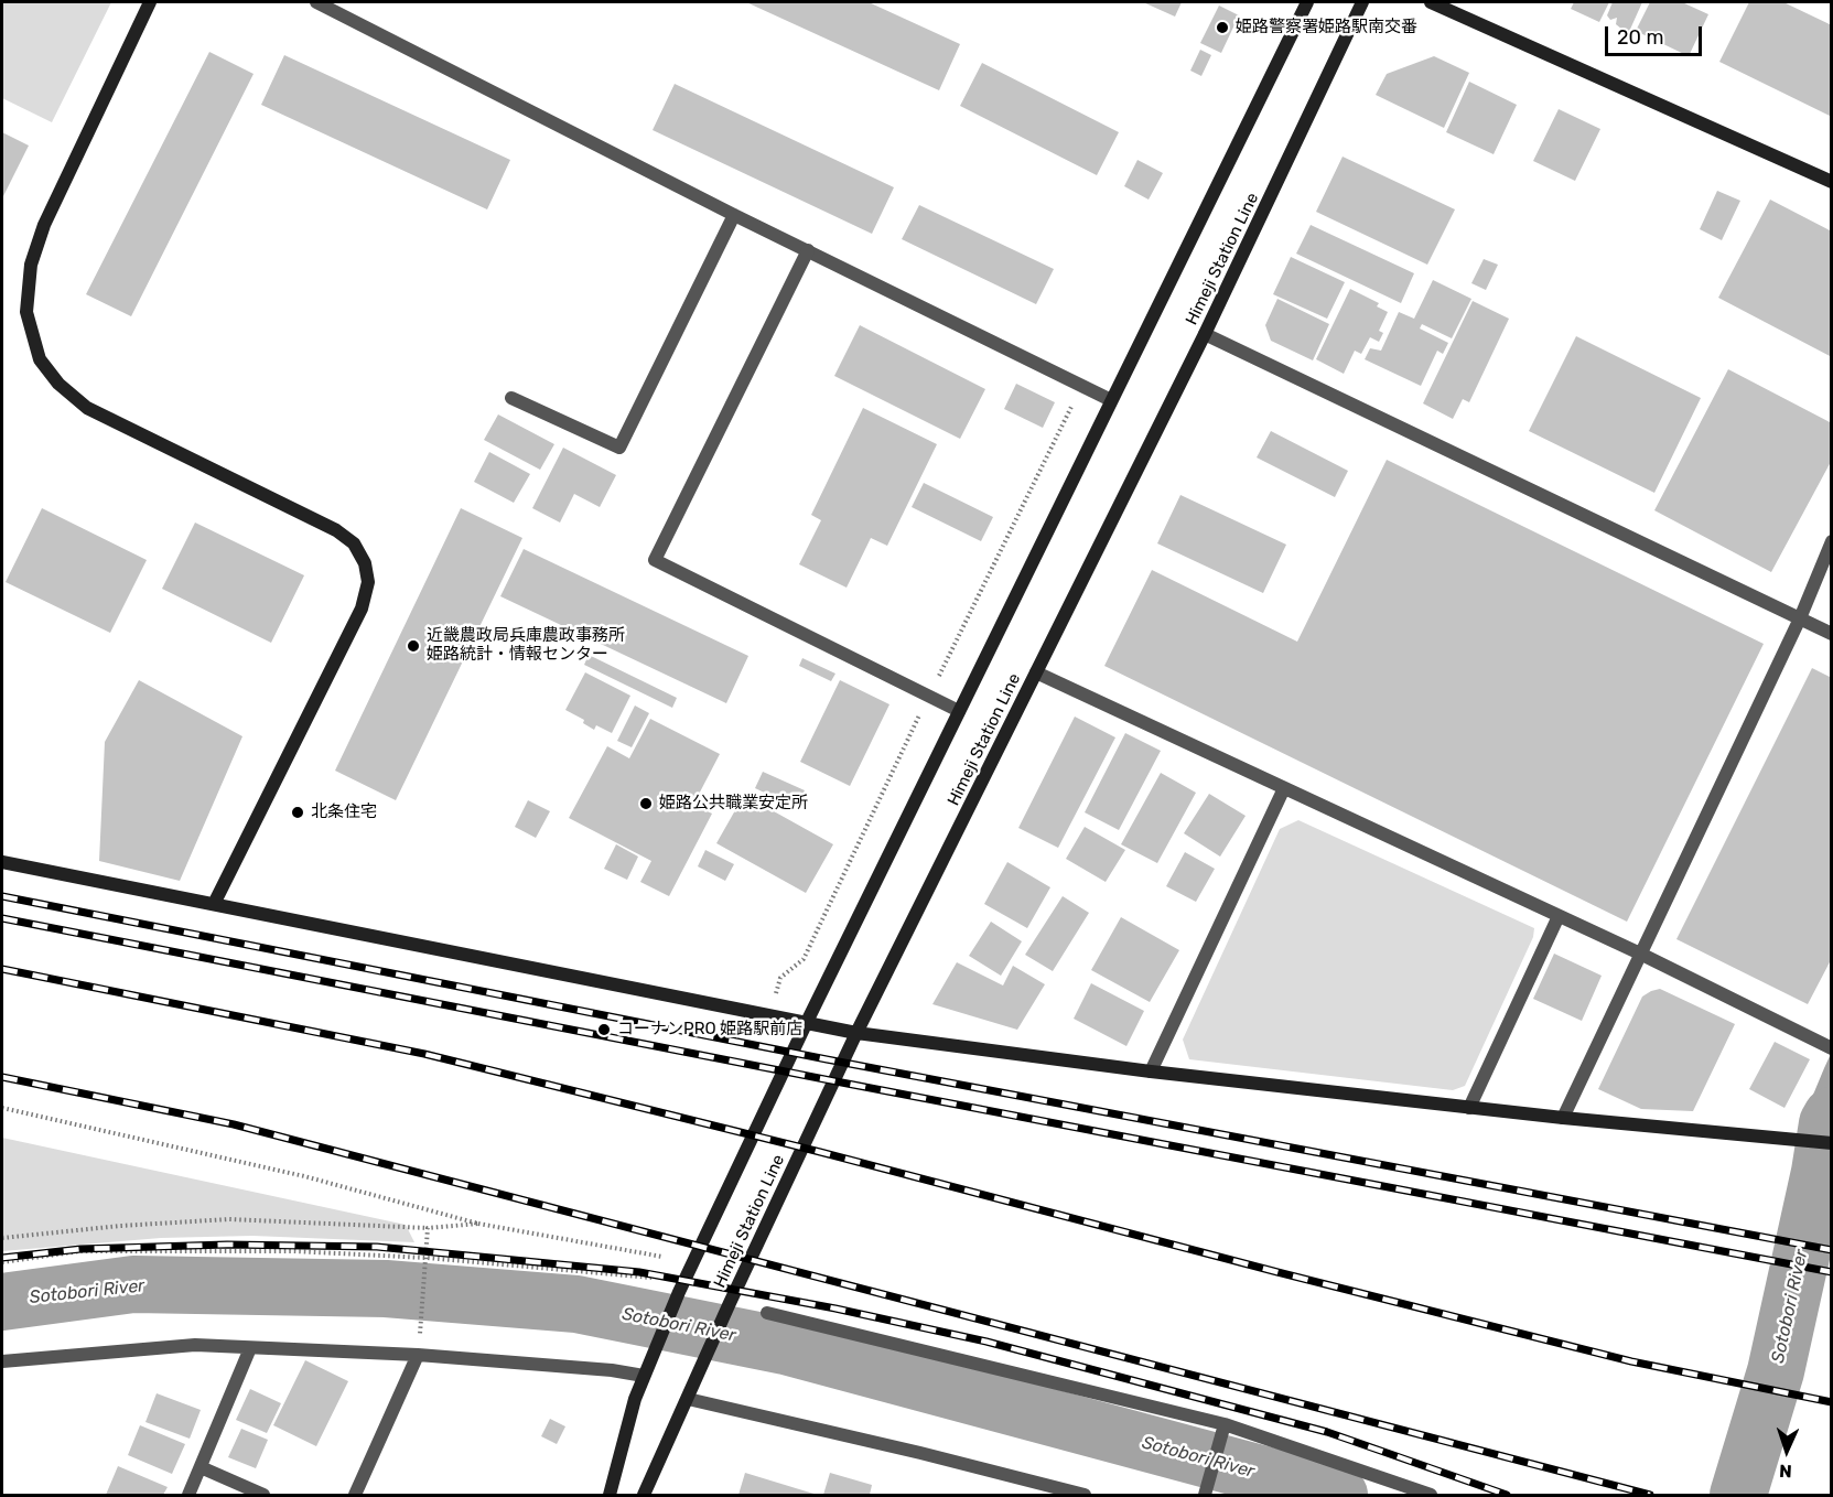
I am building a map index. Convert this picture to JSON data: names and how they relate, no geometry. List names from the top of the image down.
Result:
{
  "streets": {
    "main road": ["Himeji Station Line"]
  },
  "water": ["Sotobori River"],
  "places": [
    "姫路警察署姫路駅南交番",
    "近畿農政局兵庫農政事務所 姫路統計・情報センター",
    "姫路公共職業安定所",
    "北条住宅",
    "コーナンPRO 姫路駅前店"
  ],
  "scale_bar": "20 m",
  "north": "bottom"
}
